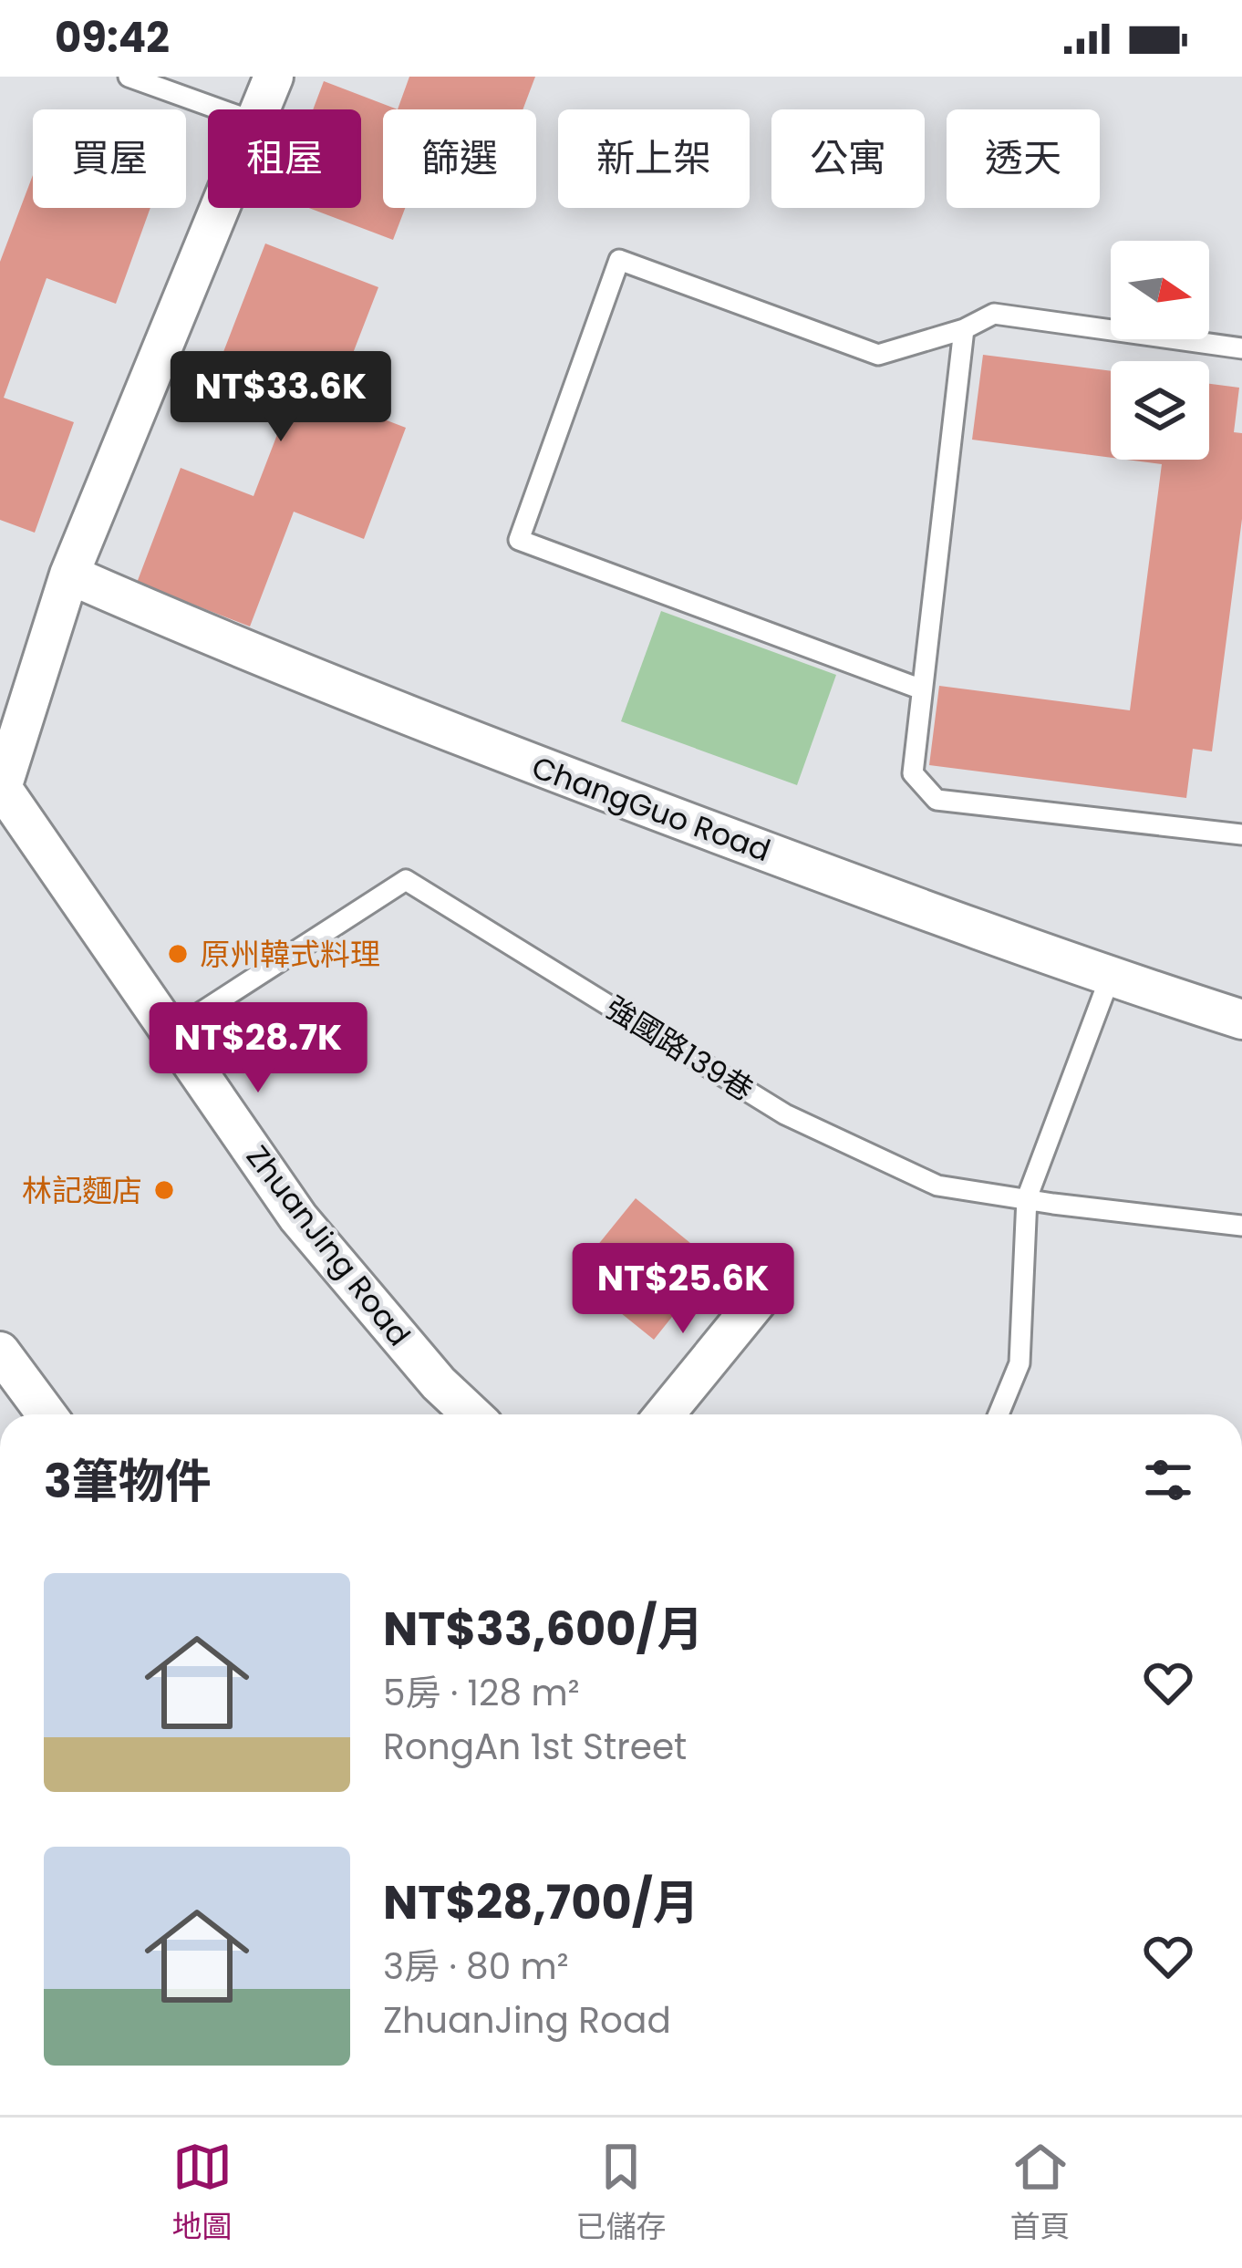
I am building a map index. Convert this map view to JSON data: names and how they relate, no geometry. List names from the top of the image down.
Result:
{
  "streets": {
    "street": ["ChangGuo Road", "ZhuanJing Road"],
    "lane": ["強國路139巷"]
  },
  "crossings": [
    ["強國路139巷", "ZhuanJing Road"]
  ],
  "places": ["原州韓式料理", "林記麵店"],
  "north": "right",
  "page": {
    "status": "09:42",
    "chip": [
      "買屋",
      "租屋",
      "篩選",
      "新上架",
      "公寓",
      "透天"
    ],
    "price": ["NT$33.6K", "NT$28.7K", "NT$25.6K"],
    "heading": "3筆物件",
    "list": [
      {
        "name": "NT$33,600/月",
        "note": "5房 · 128 m² · RongAn 1st Street"
      },
      {
        "name": "NT$28,700/月",
        "note": "3房 · 80 m² · ZhuanJing Road"
      }
    ],
    "tabs": ["地圖", "已儲存", "首頁"]
  }
}
